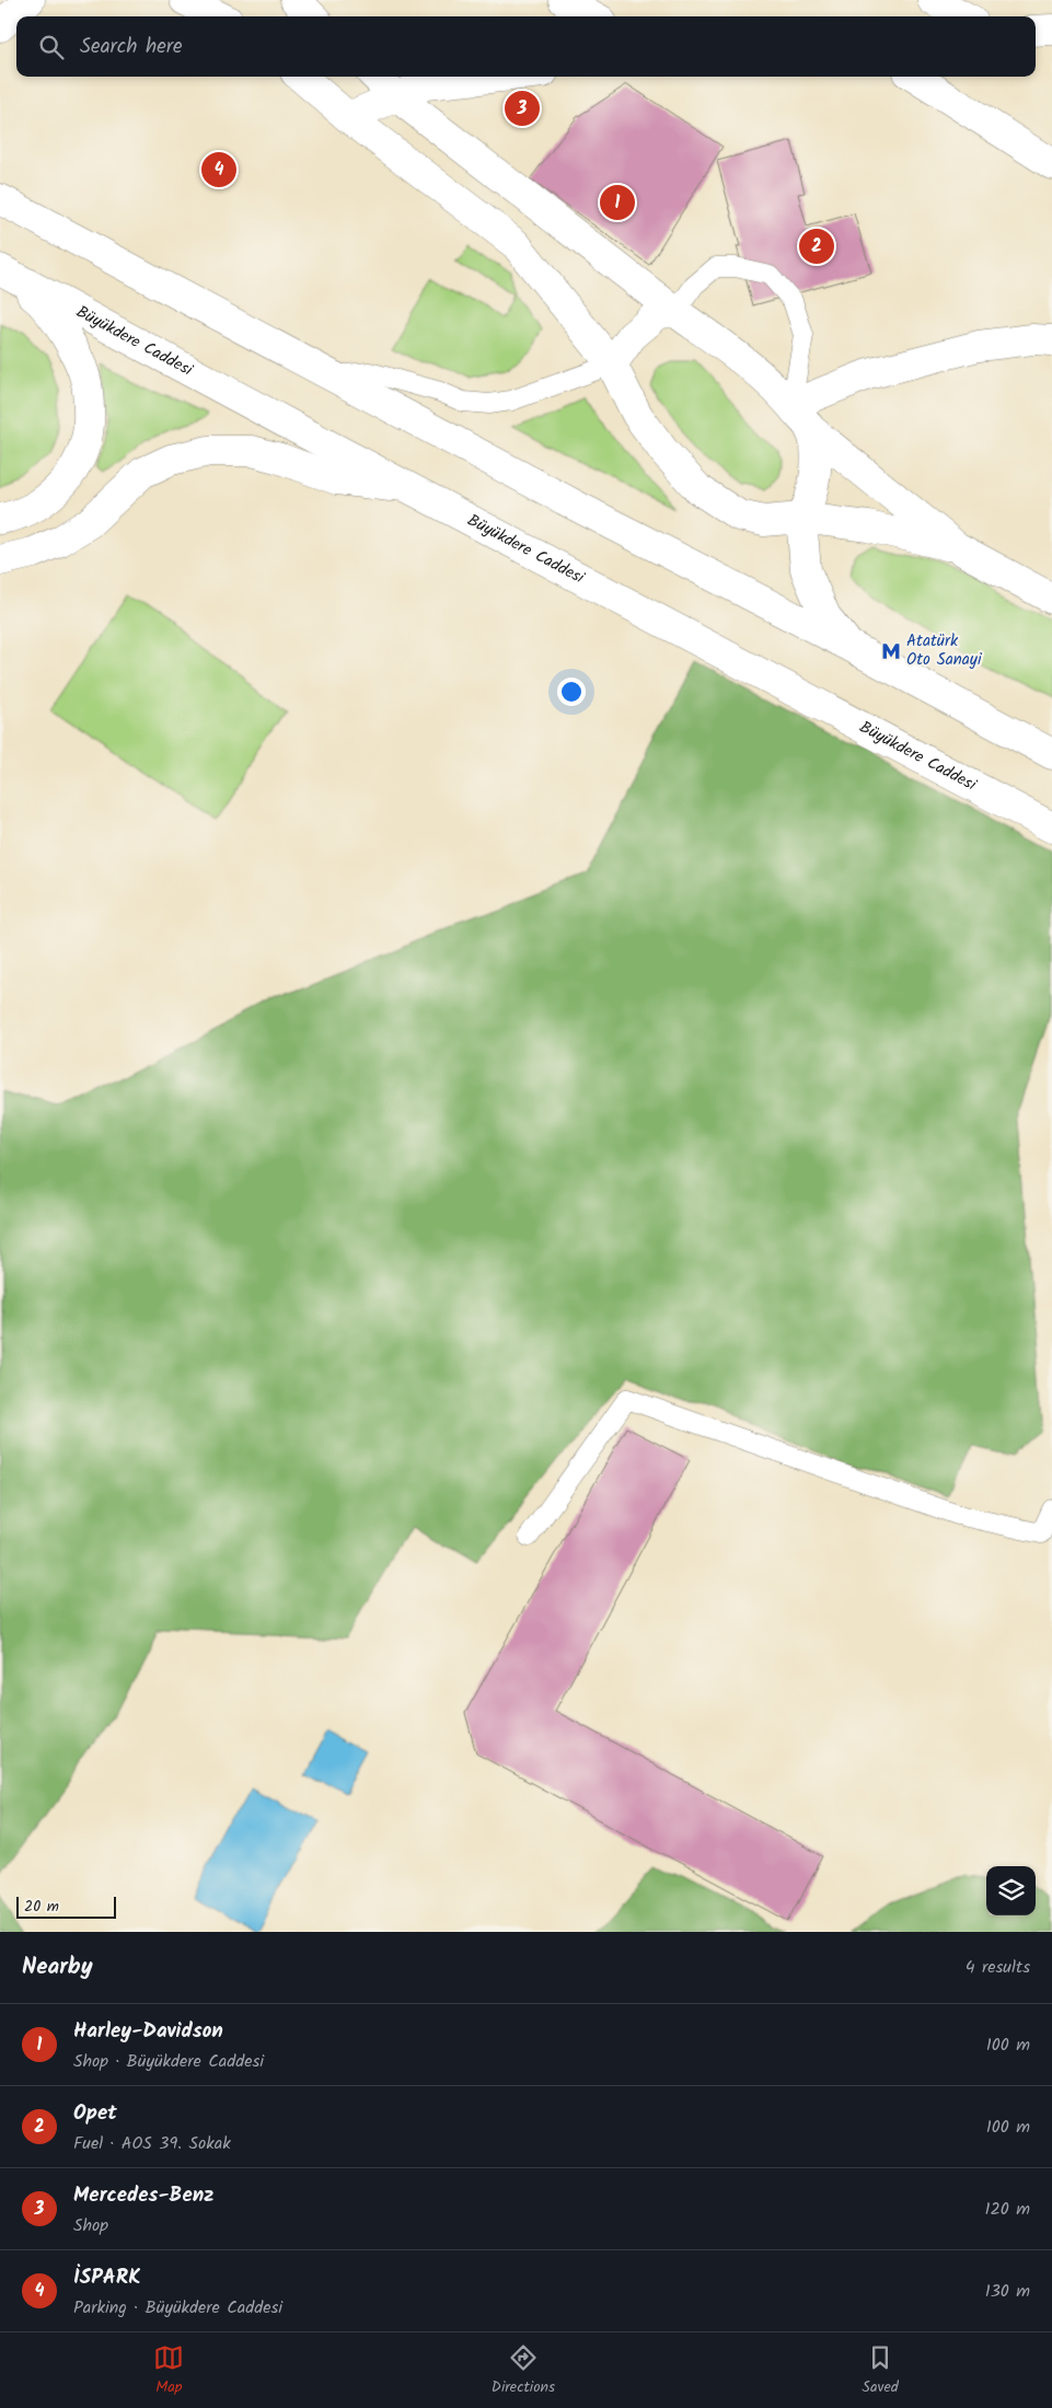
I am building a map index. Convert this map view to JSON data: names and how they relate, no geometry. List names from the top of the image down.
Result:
{
  "streets": {
    "main road": ["Büyükdere Caddesi"]
  },
  "places": {
    "metro station": ["Atatürk Oto Sanayi"]
  },
  "scale_bar": "20 m",
  "page": {
    "search": "Search here",
    "pins": [
      "3",
      "4",
      "1",
      "2"
    ],
    "scale": "20 m",
    "heading": ["Nearby", "4 results"],
    "list": [
      {
        "mark": "1",
        "name": "Harley-Davidson",
        "note": "Shop · Büyükdere Caddesi",
        "value": "100 m"
      },
      {
        "mark": "2",
        "name": "Opet",
        "note": "Fuel · AOS 39. Sokak",
        "value": "100 m"
      },
      {
        "mark": "3",
        "name": "Mercedes-Benz",
        "note": "Shop",
        "value": "120 m"
      },
      {
        "mark": "4",
        "name": "İSPARK",
        "note": "Parking · Büyükdere Caddesi",
        "value": "130 m"
      }
    ],
    "nav": ["Map", "Directions", "Saved"]
  }
}
